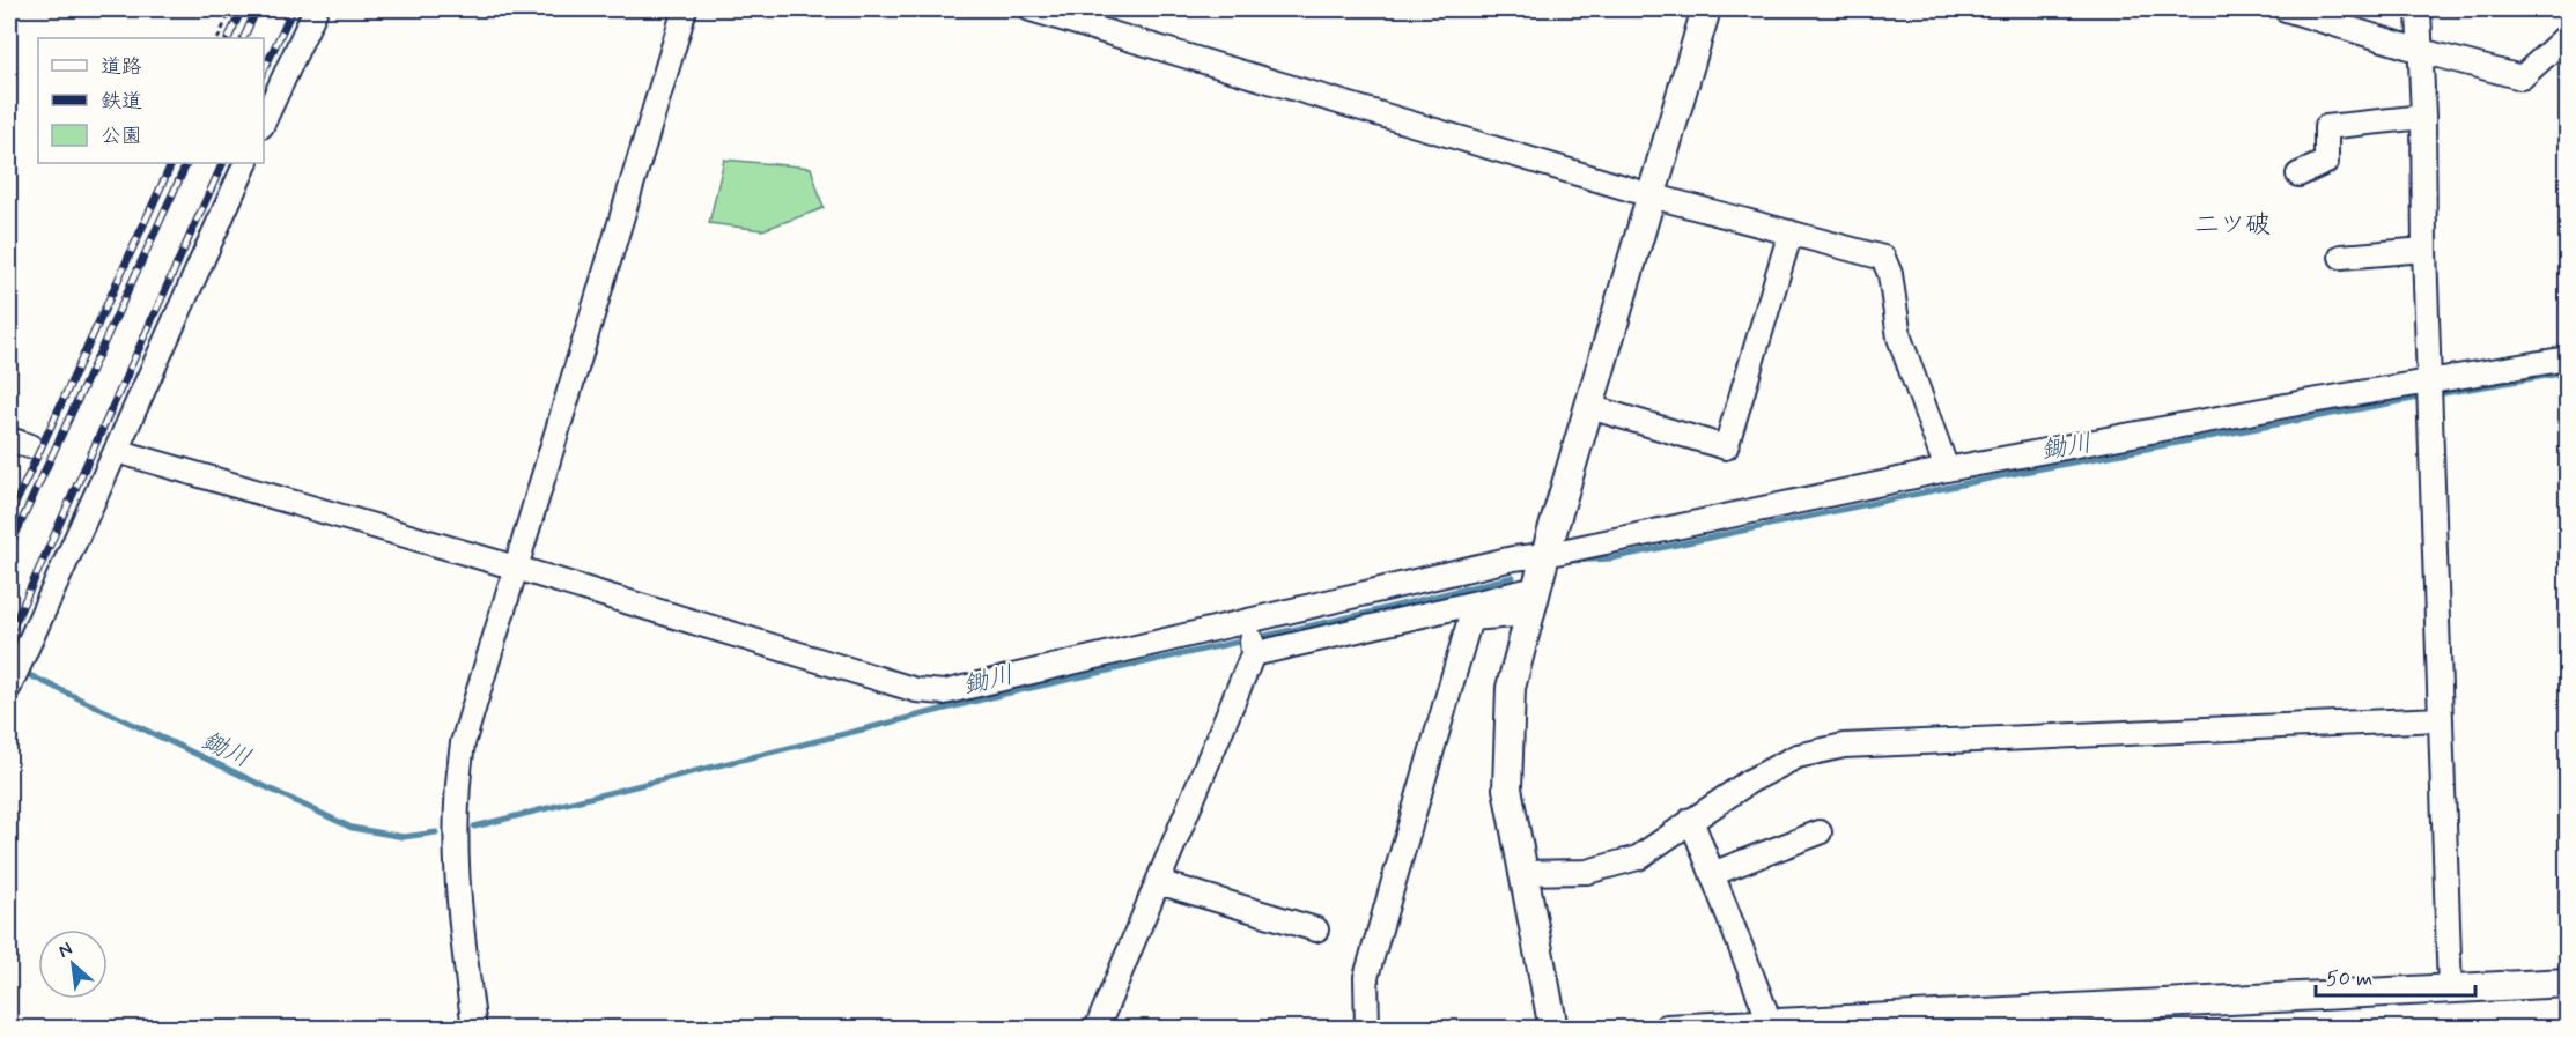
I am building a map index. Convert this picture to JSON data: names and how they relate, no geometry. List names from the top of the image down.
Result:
{
  "districts": ["二ツ破"],
  "water": ["鋤川"],
  "legend": ["道路", "鉄道", "公園"],
  "scale_bar": "50 m",
  "north": "top left"
}
